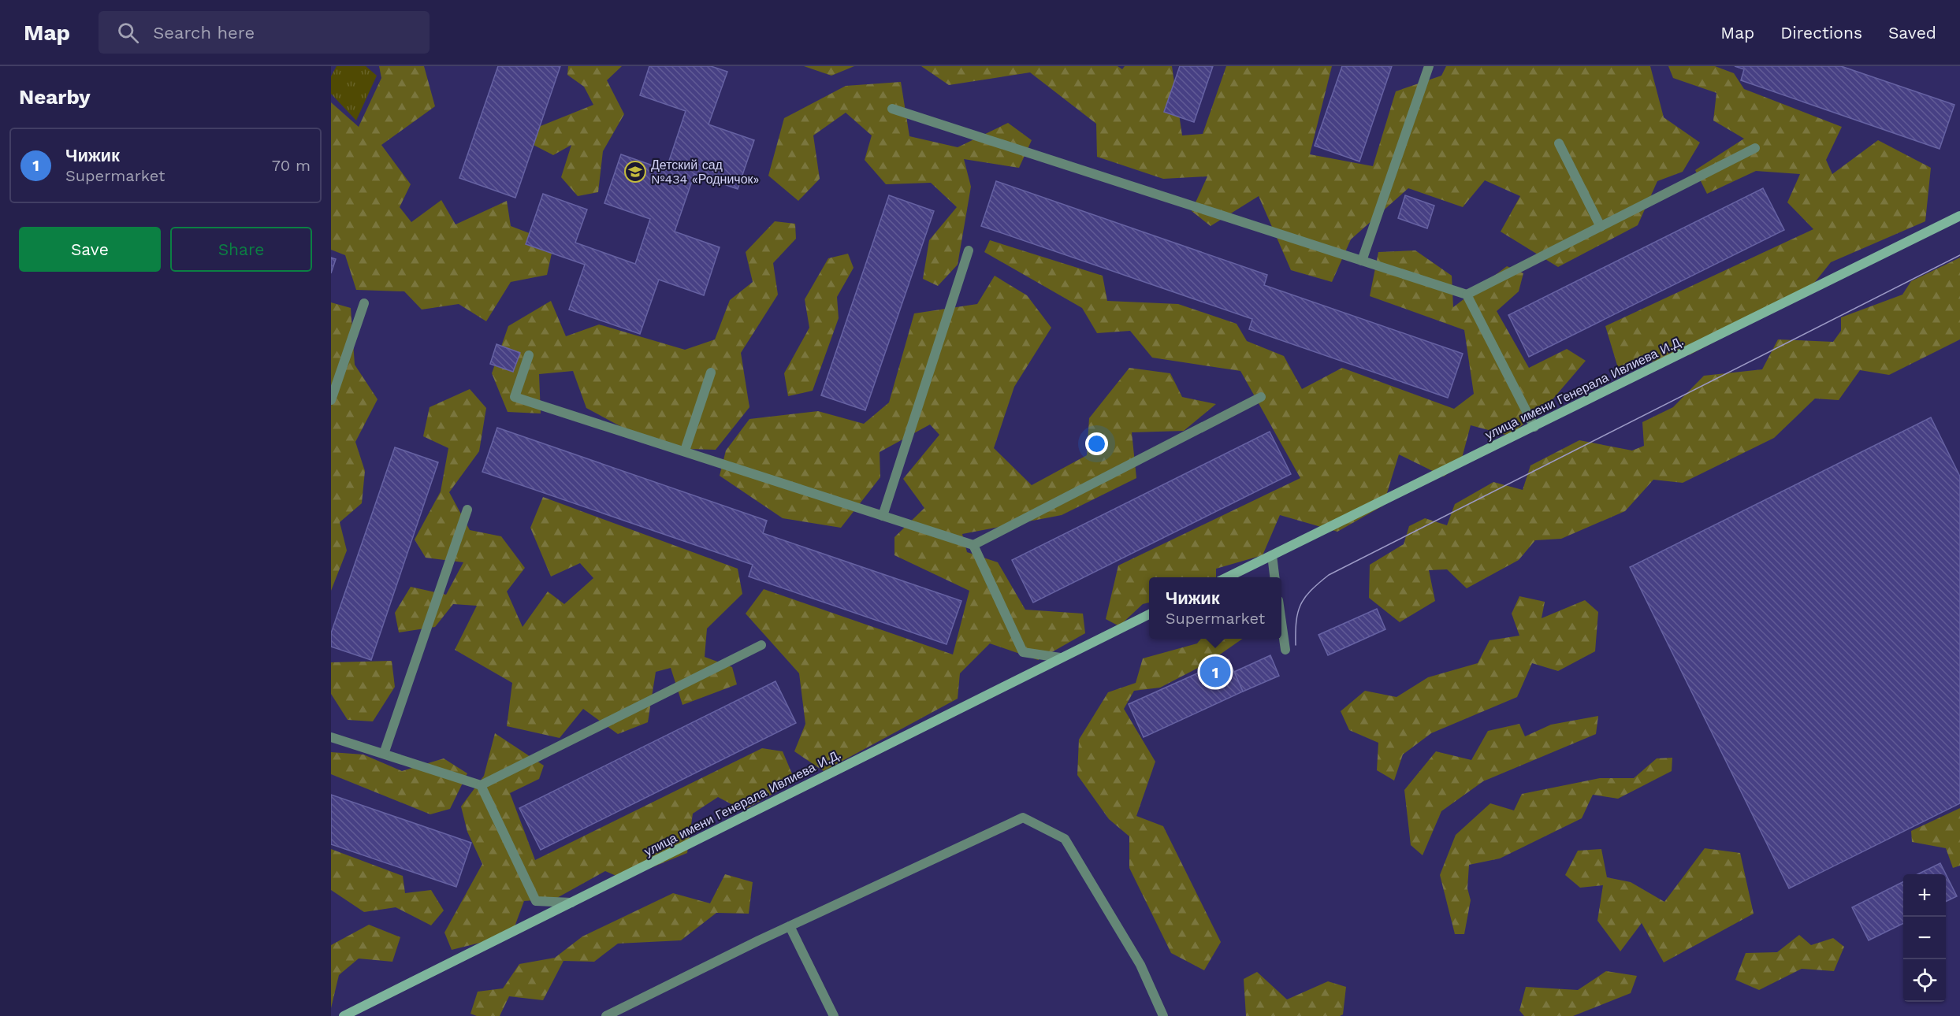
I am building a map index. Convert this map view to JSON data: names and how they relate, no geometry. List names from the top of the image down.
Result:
{
  "streets": {
    "street": ["улица имени Генерала Ивлиева И.Д."]
  },
  "places": {
    "school or university": ["Детский сад №434 «Родничок»"]
  },
  "page": {
    "header": "Map",
    "search": "Search here",
    "nav": ["Map", "Directions", "Saved"],
    "heading": "Nearby",
    "list": [
      {
        "mark": "1",
        "name": "Чижик",
        "note": "Supermarket",
        "value": "70 m"
      }
    ],
    "buttons": ["Save", "Share"],
    "popup": ["Чижик", "Supermarket"],
    "pins": "1",
    "map_buttons": ["+", "−"]
  }
}
